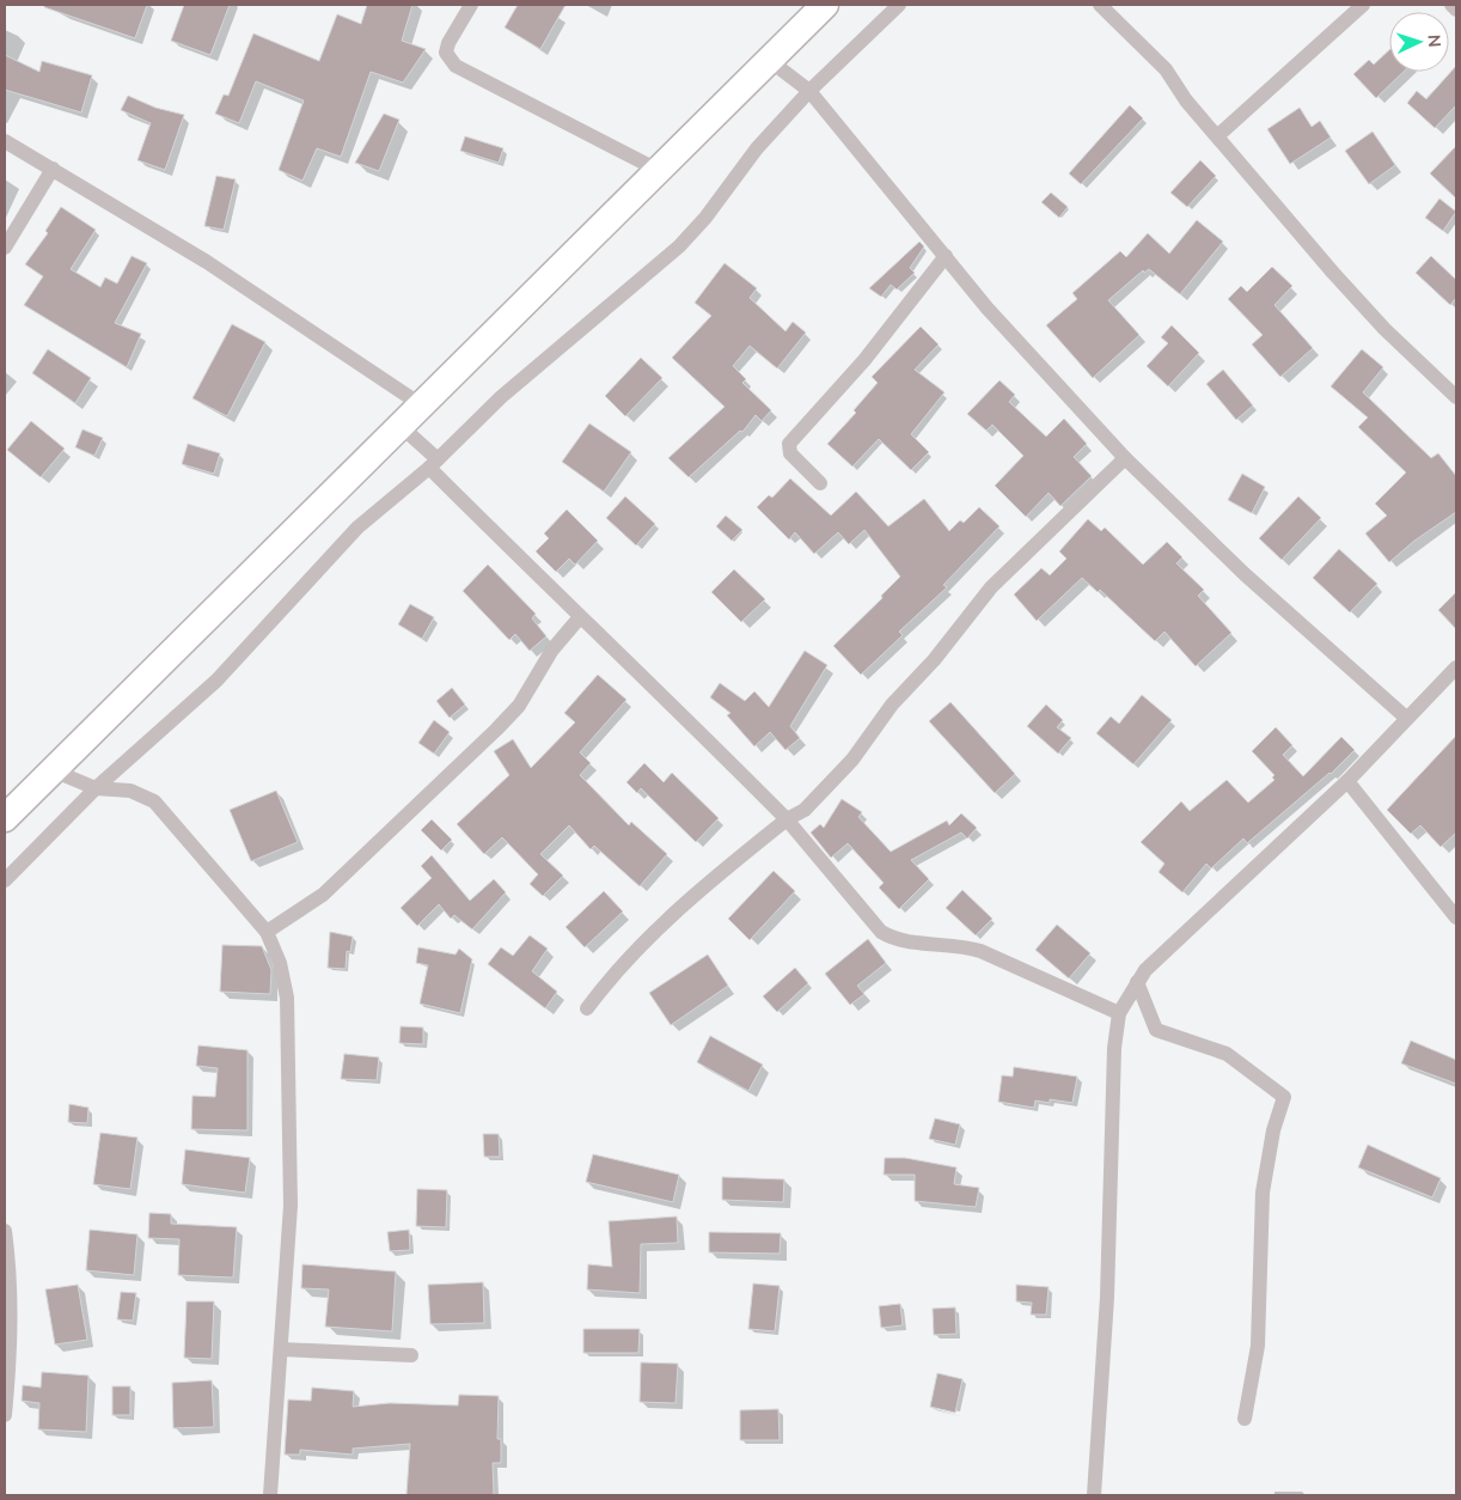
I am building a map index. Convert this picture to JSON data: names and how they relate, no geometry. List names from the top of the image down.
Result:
{
  "north": "right"
}
